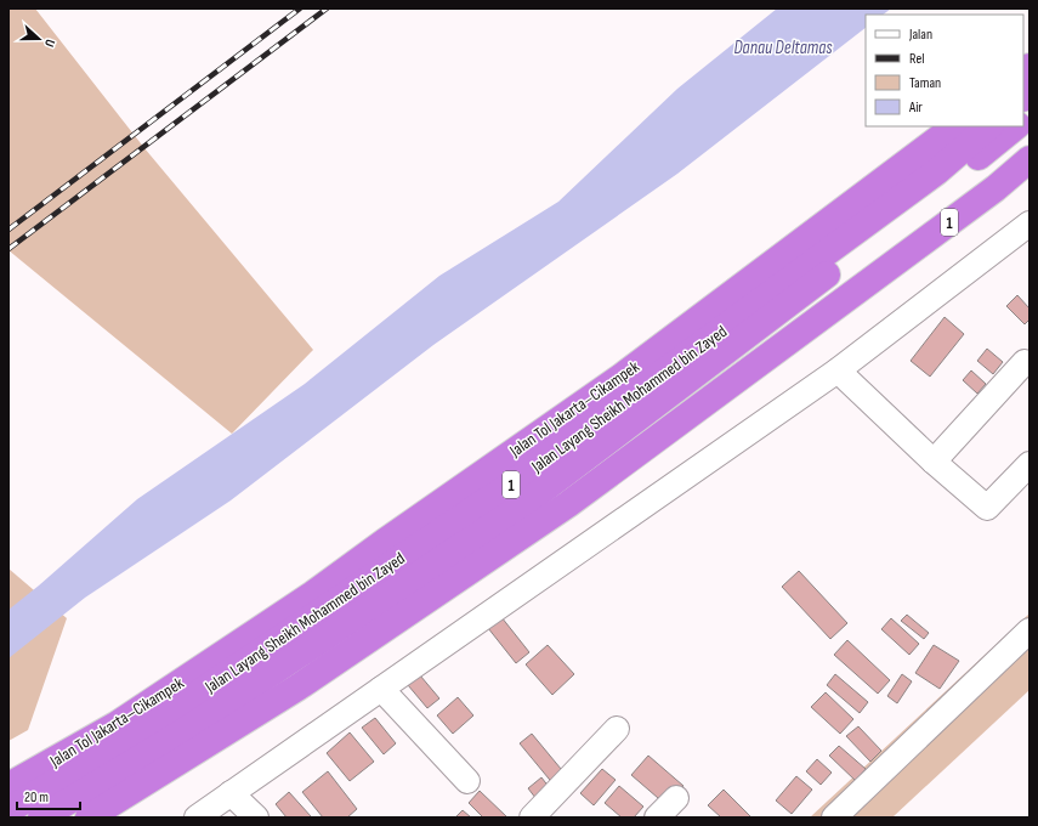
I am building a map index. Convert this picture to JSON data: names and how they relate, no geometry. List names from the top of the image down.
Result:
{
  "streets": {
    "highway": ["1", "Jalan Layang Sheikh Mohammed bin Zayed", "Jalan Tol Jakarta–Cikampek"]
  },
  "water": ["Danau Deltamas"],
  "legend": [
    "Jalan",
    "Rel",
    "Taman",
    "Air"
  ],
  "scale_bar": "20 m",
  "north": "right"
}
